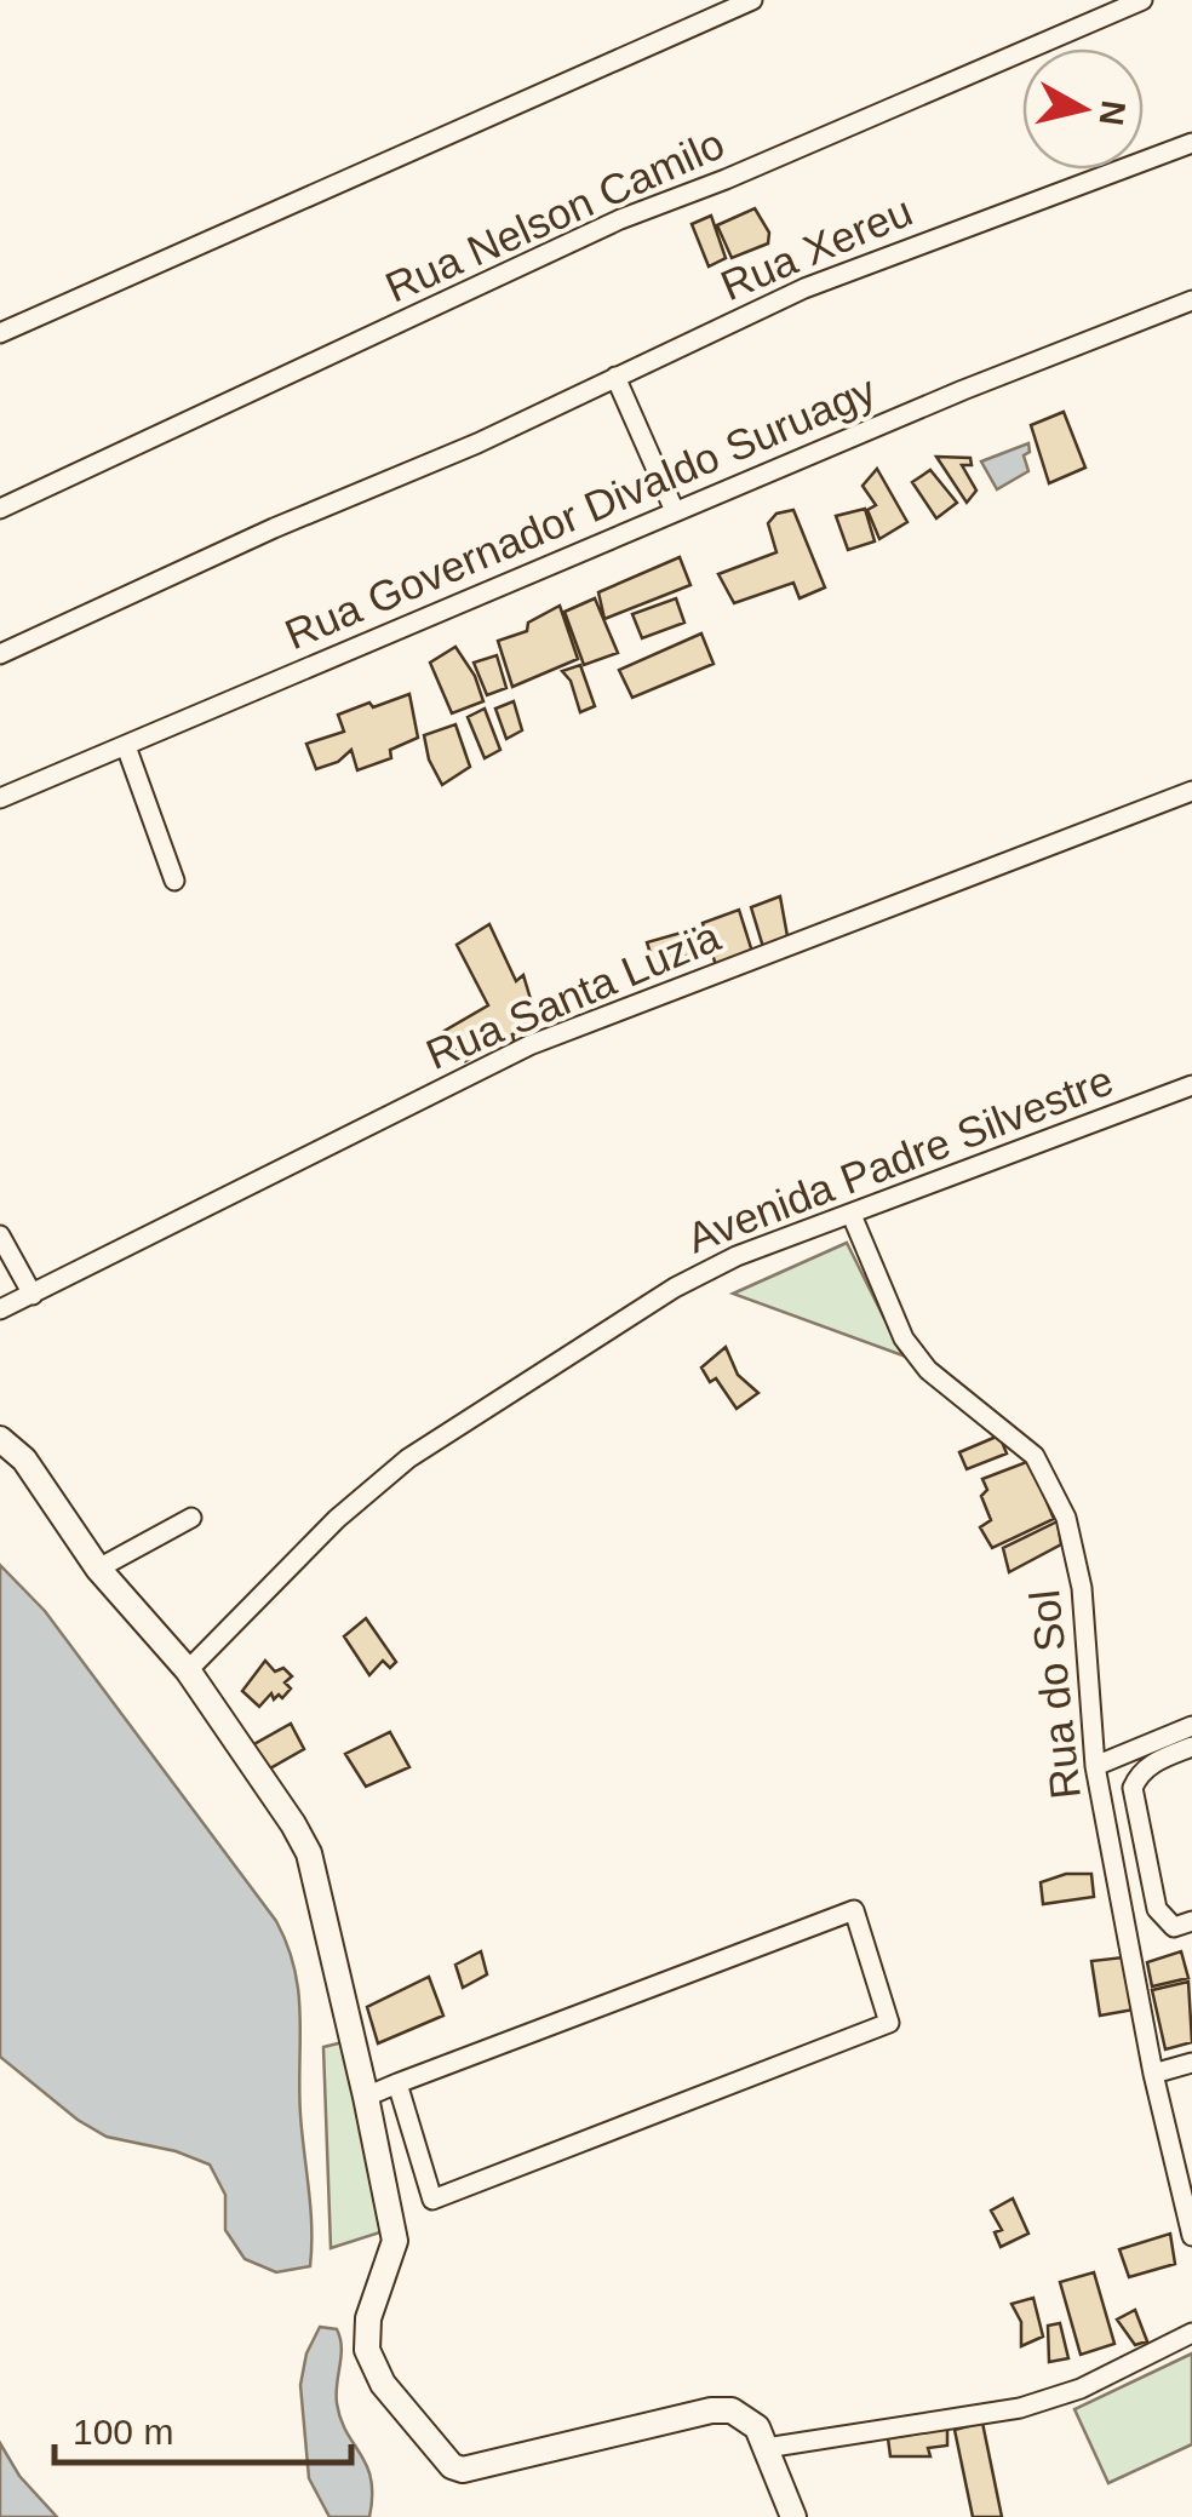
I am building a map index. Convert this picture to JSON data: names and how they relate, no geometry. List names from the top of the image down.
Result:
{
  "streets": {
    "street": [
      "Rua Nelson Camilo",
      "Rua Xereu",
      "Rua Governador Divaldo Suruagy",
      "Rua Santa Luzia",
      "Avenida Padre Silvestre",
      "Rua do Sol"
    ]
  },
  "crossings": [
    ["Avenida Padre Silvestre", "Rua do Sol"]
  ],
  "scale_bar": "100 m",
  "north": "right"
}
